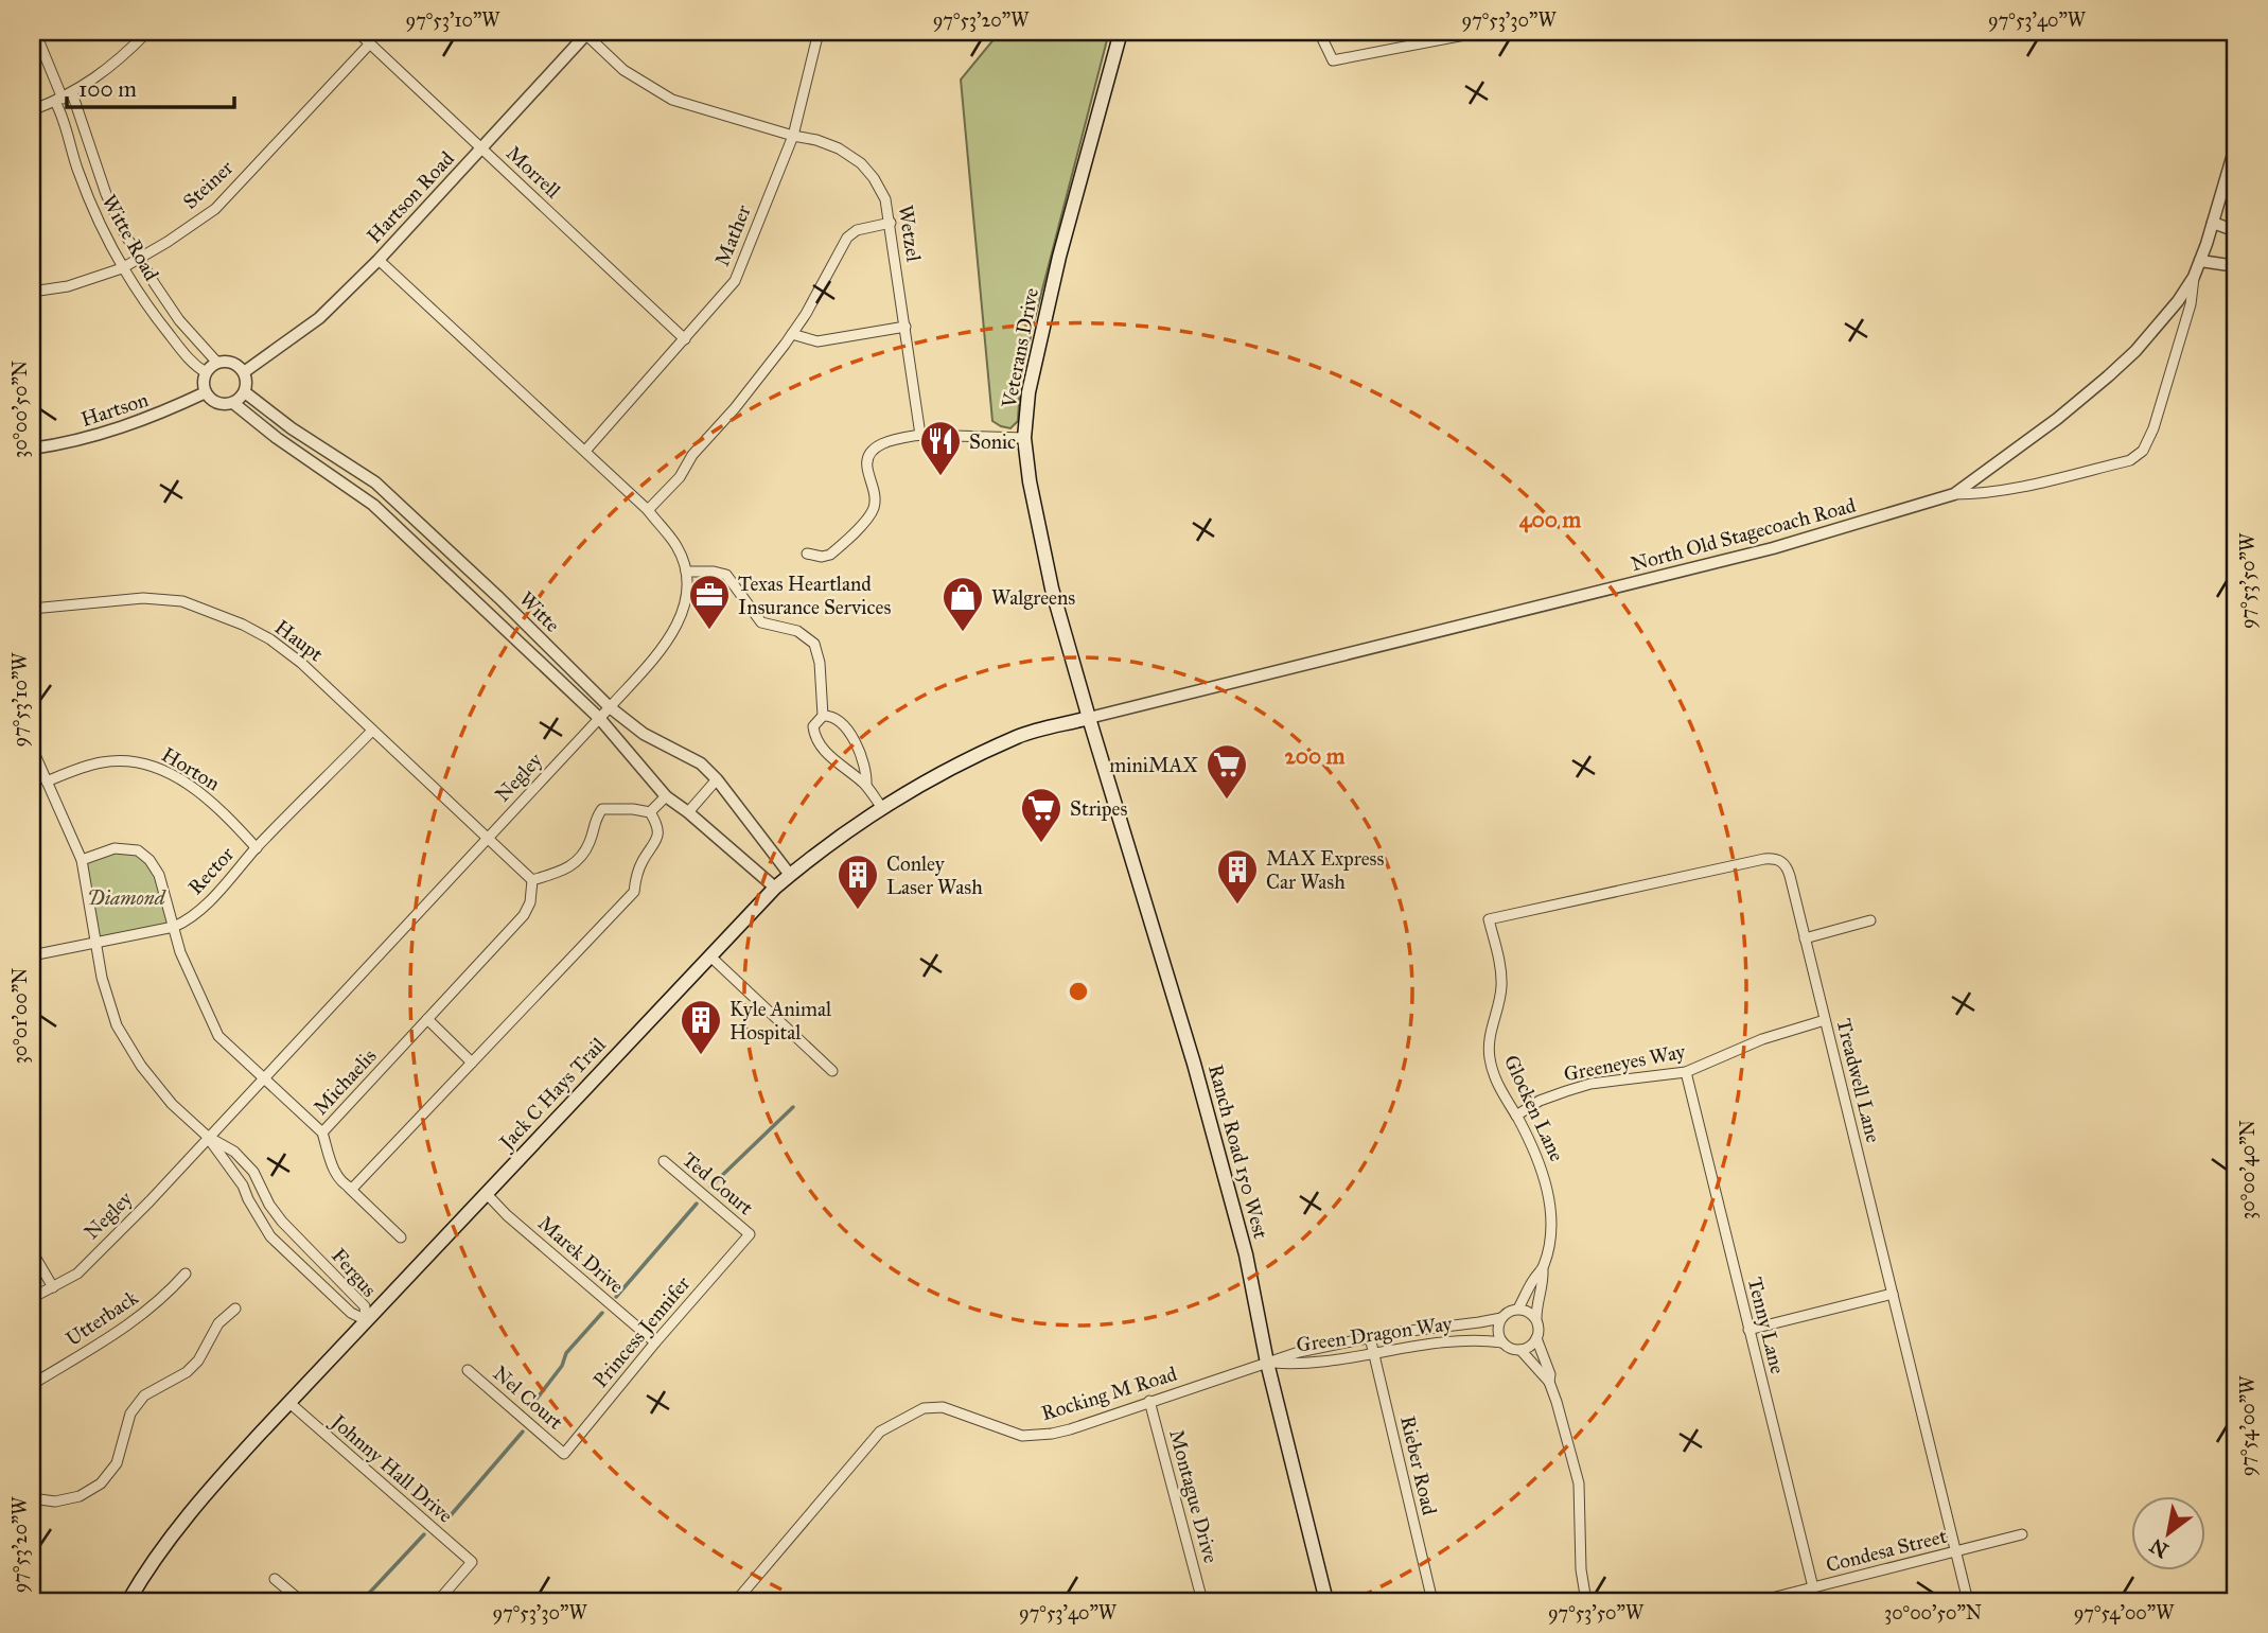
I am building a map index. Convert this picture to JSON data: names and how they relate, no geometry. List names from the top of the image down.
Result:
{
  "streets": {
    "main road": ["Veterans Drive", "Jack C Hays Trail", "Ranch Road 150 West"],
    "street": [
      "Morrell",
      "Steiner",
      "Hartson Road",
      "Wetzel",
      "Mather",
      "Witte Road",
      "Hartson",
      "North Old Stagecoach Road",
      "Witte",
      "Haupt",
      "Horton",
      "Negley",
      "Rector",
      "Greeneyes Way",
      "Treadwell Lane",
      "Michaelis",
      "Glocken Lane",
      "Ted Court",
      "Marek Drive",
      "Fergus",
      "Utterback",
      "Tenny Lane",
      "Princess Jennifer",
      "Green Dragon Way",
      "Rocking M Road",
      "Nel Court",
      "Rieber Road",
      "Johnny Hall Drive",
      "Montague Drive",
      "Condesa Street"
    ]
  },
  "crossings": [
    ["Morrell", "Steiner"],
    ["Morrell", "Hartson Road"],
    ["Morrell", "Mather"],
    ["Steiner", "Witte Road"],
    ["Hartson Road", "Wetzel"],
    ["Hartson Road", "Witte Road"],
    ["Hartson Road", "Hartson"],
    ["Hartson Road", "Witte"],
    ["Wetzel", "Mather"],
    ["Witte Road", "Hartson"],
    ["Witte Road", "Witte"],
    ["Veterans Drive", "North Old Stagecoach Road"],
    ["Veterans Drive", "Jack C Hays Trail"],
    ["Veterans Drive", "Ranch Road 150 West"],
    ["Hartson", "Witte"],
    ["North Old Stagecoach Road", "Jack C Hays Trail"],
    ["North Old Stagecoach Road", "Ranch Road 150 West"],
    ["Witte", "Negley"],
    ["Witte", "Jack C Hays Trail"],
    ["Haupt", "Negley"],
    ["Haupt", "Rector"],
    ["Haupt", "Michaelis"],
    ["Horton", "Rector"],
    ["Horton", "Fergus"],
    ["Negley", "Fergus"],
    ["Rector", "Fergus"],
    ["Greeneyes Way", "Treadwell Lane"],
    ["Greeneyes Way", "Glocken Lane"],
    ["Greeneyes Way", "Tenny Lane"],
    ["Treadwell Lane", "Glocken Lane"],
    ["Treadwell Lane", "Condesa Street"],
    ["Jack C Hays Trail", "Ranch Road 150 West"],
    ["Jack C Hays Trail", "Marek Drive"],
    ["Jack C Hays Trail", "Fergus"],
    ["Jack C Hays Trail", "Johnny Hall Drive"],
    ["Glocken Lane", "Green Dragon Way"],
    ["Ranch Road 150 West", "Green Dragon Way"],
    ["Ranch Road 150 West", "Rocking M Road"],
    ["Ted Court", "Princess Jennifer"],
    ["Marek Drive", "Princess Jennifer"],
    ["Tenny Lane", "Condesa Street"],
    ["Princess Jennifer", "Nel Court"],
    ["Green Dragon Way", "Rocking M Road"],
    ["Green Dragon Way", "Rieber Road"],
    ["Rocking M Road", "Montague Drive"]
  ],
  "parks": ["Diamond"],
  "places": {
    "restaurant": ["Sonic"],
    "office": ["Texas Heartland Insurance Services"],
    "shop": ["Walgreens"],
    "supermarket": ["miniMAX", "Stripes"],
    "building": ["MAX Express Car Wash", "Conley Laser Wash", "Kyle Animal Hospital"]
  },
  "scale_bar": "100 m",
  "north": "bottom left",
  "coordinates": [
    "97°53'10\"W",
    "97°53'20\"W",
    "97°53'30\"W",
    "97°53'40\"W",
    "30°00'50\"N",
    "97°53'50\"W",
    "30°01'00\"N",
    "30°00'40\"N",
    "97°54'00\"W"
  ],
  "rings": ["400 m", "200 m"]
}
